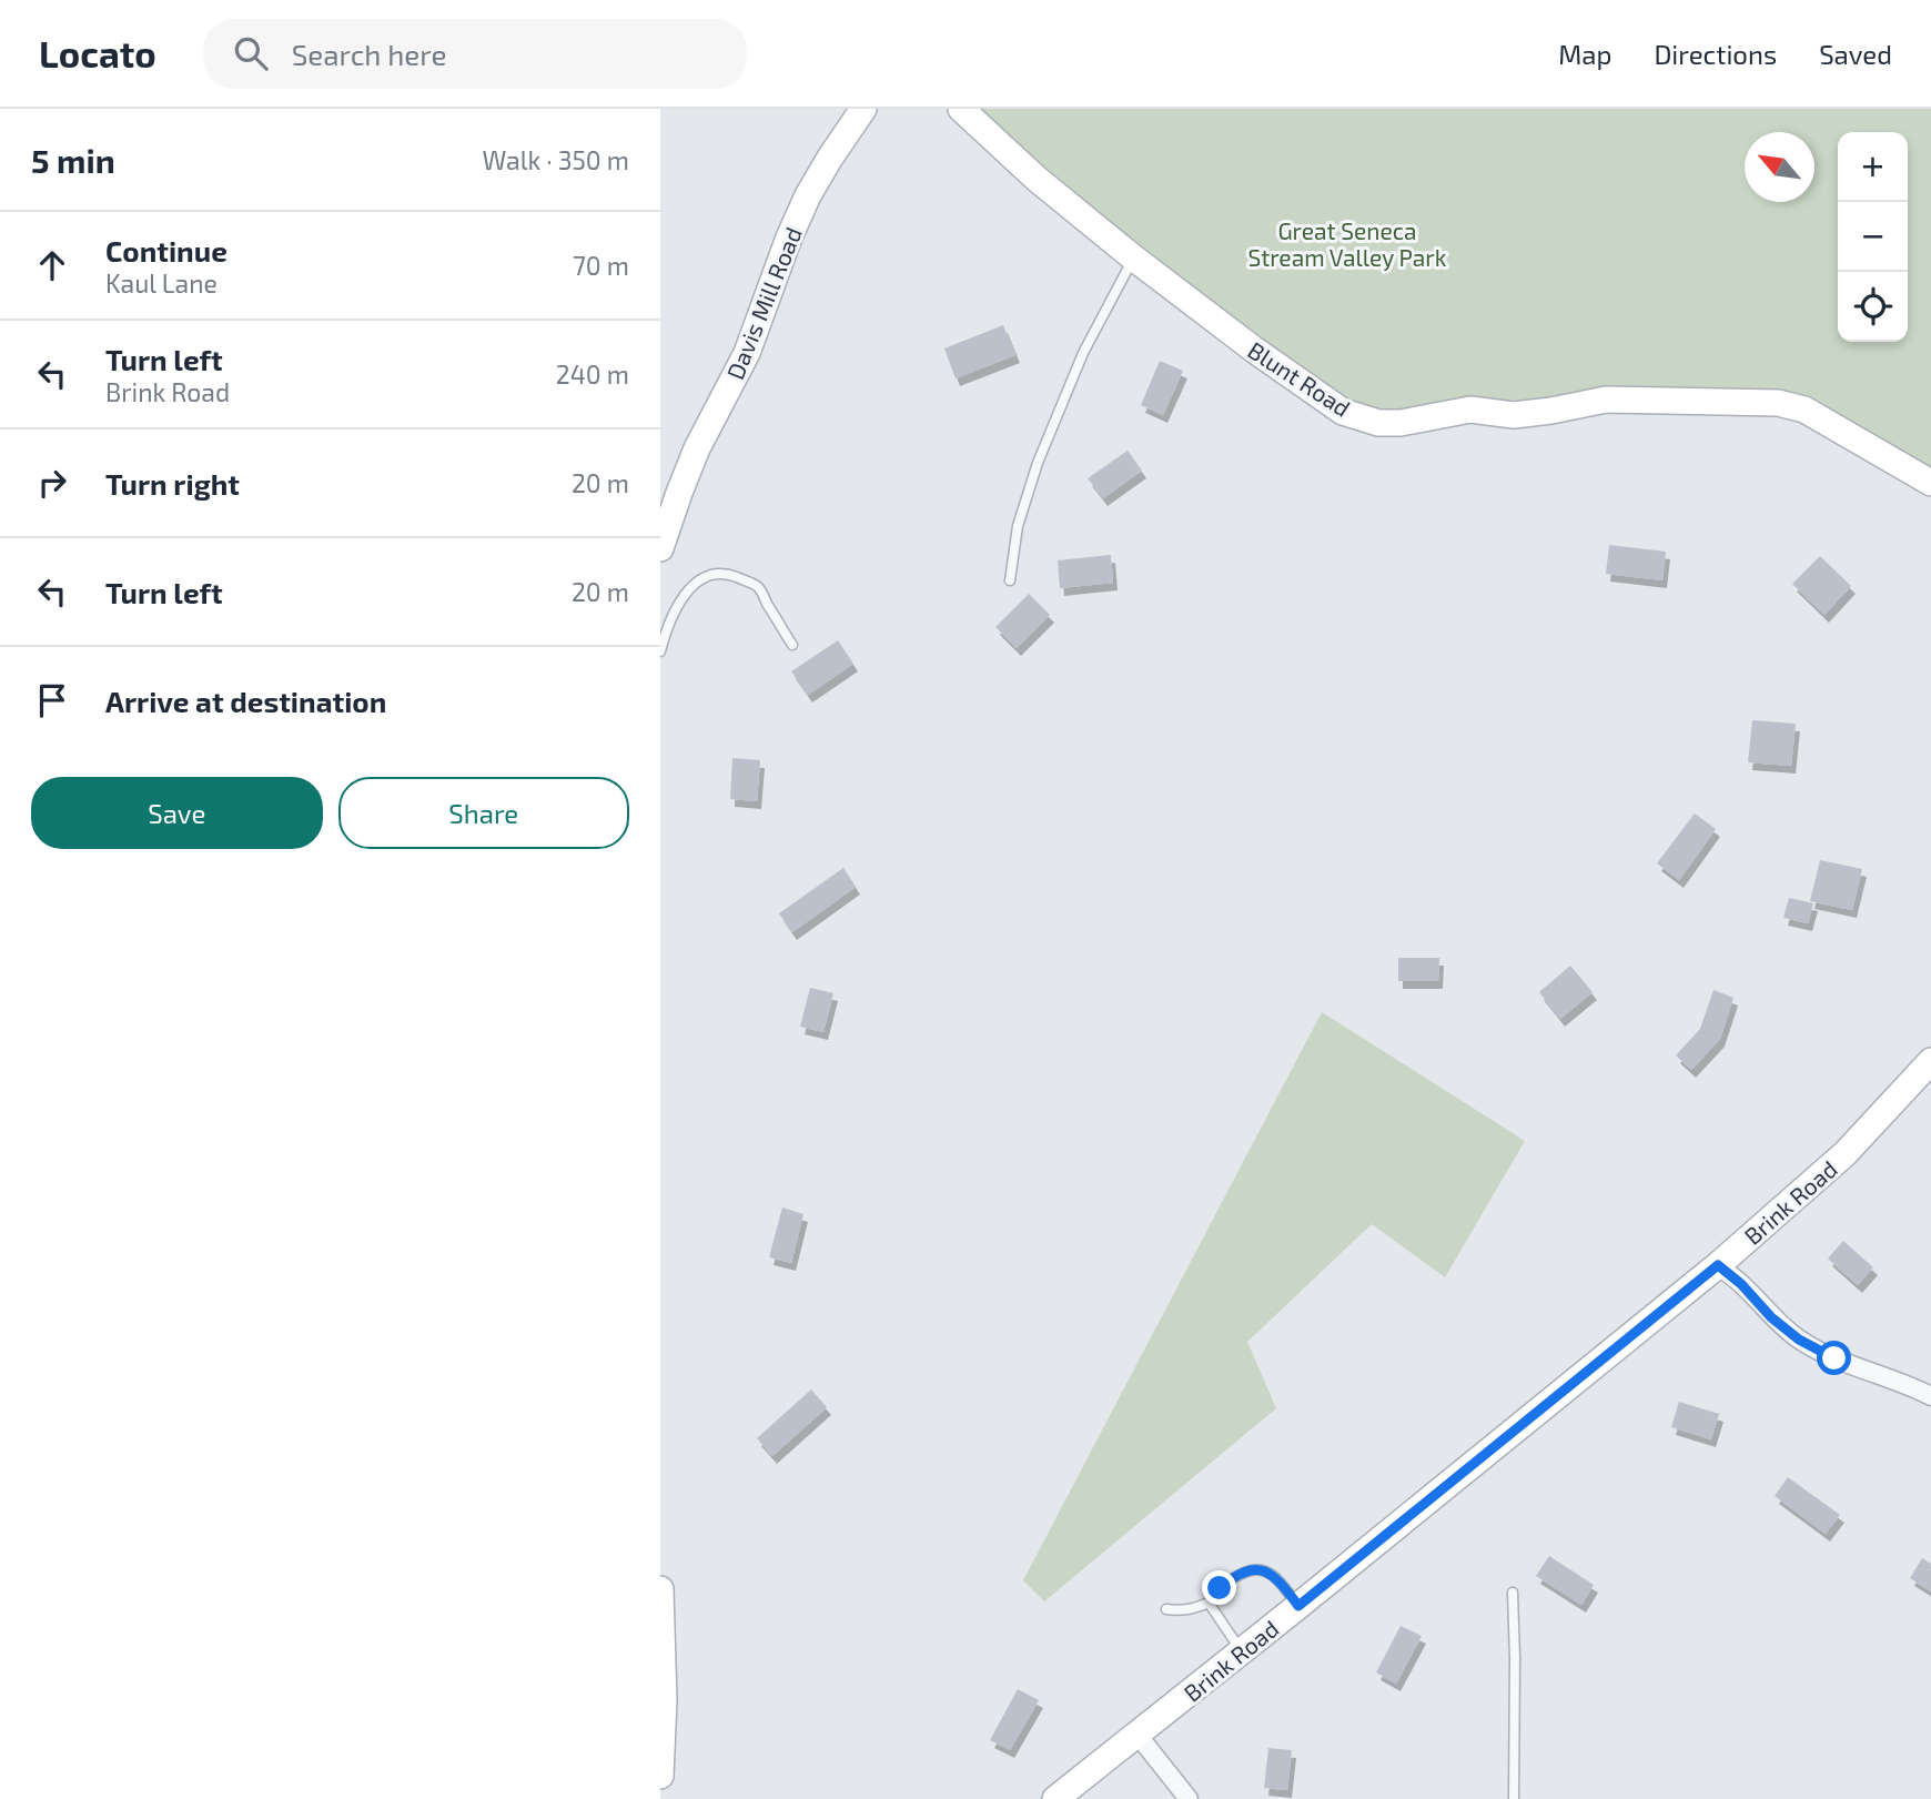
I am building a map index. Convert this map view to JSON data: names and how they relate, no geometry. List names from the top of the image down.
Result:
{
  "streets": {
    "street": ["Davis Mill Road", "Blunt Road", "Brink Road"]
  },
  "parks": ["Great Seneca Stream Valley Park"],
  "north": "top left",
  "page": {
    "header": "Locato",
    "search": "Search here",
    "nav": ["Map", "Directions", "Saved"],
    "heading": ["5 min", "Walk · 350 m"],
    "map_buttons": ["+", "−"],
    "list": [
      ["Continue", "Kaul Lane", "70 m"],
      ["Turn left", "Brink Road", "240 m"],
      ["Turn right", "20 m"],
      ["Turn left", "20 m"],
      "Arrive at destination"
    ],
    "buttons": ["Save", "Share"]
  }
}
